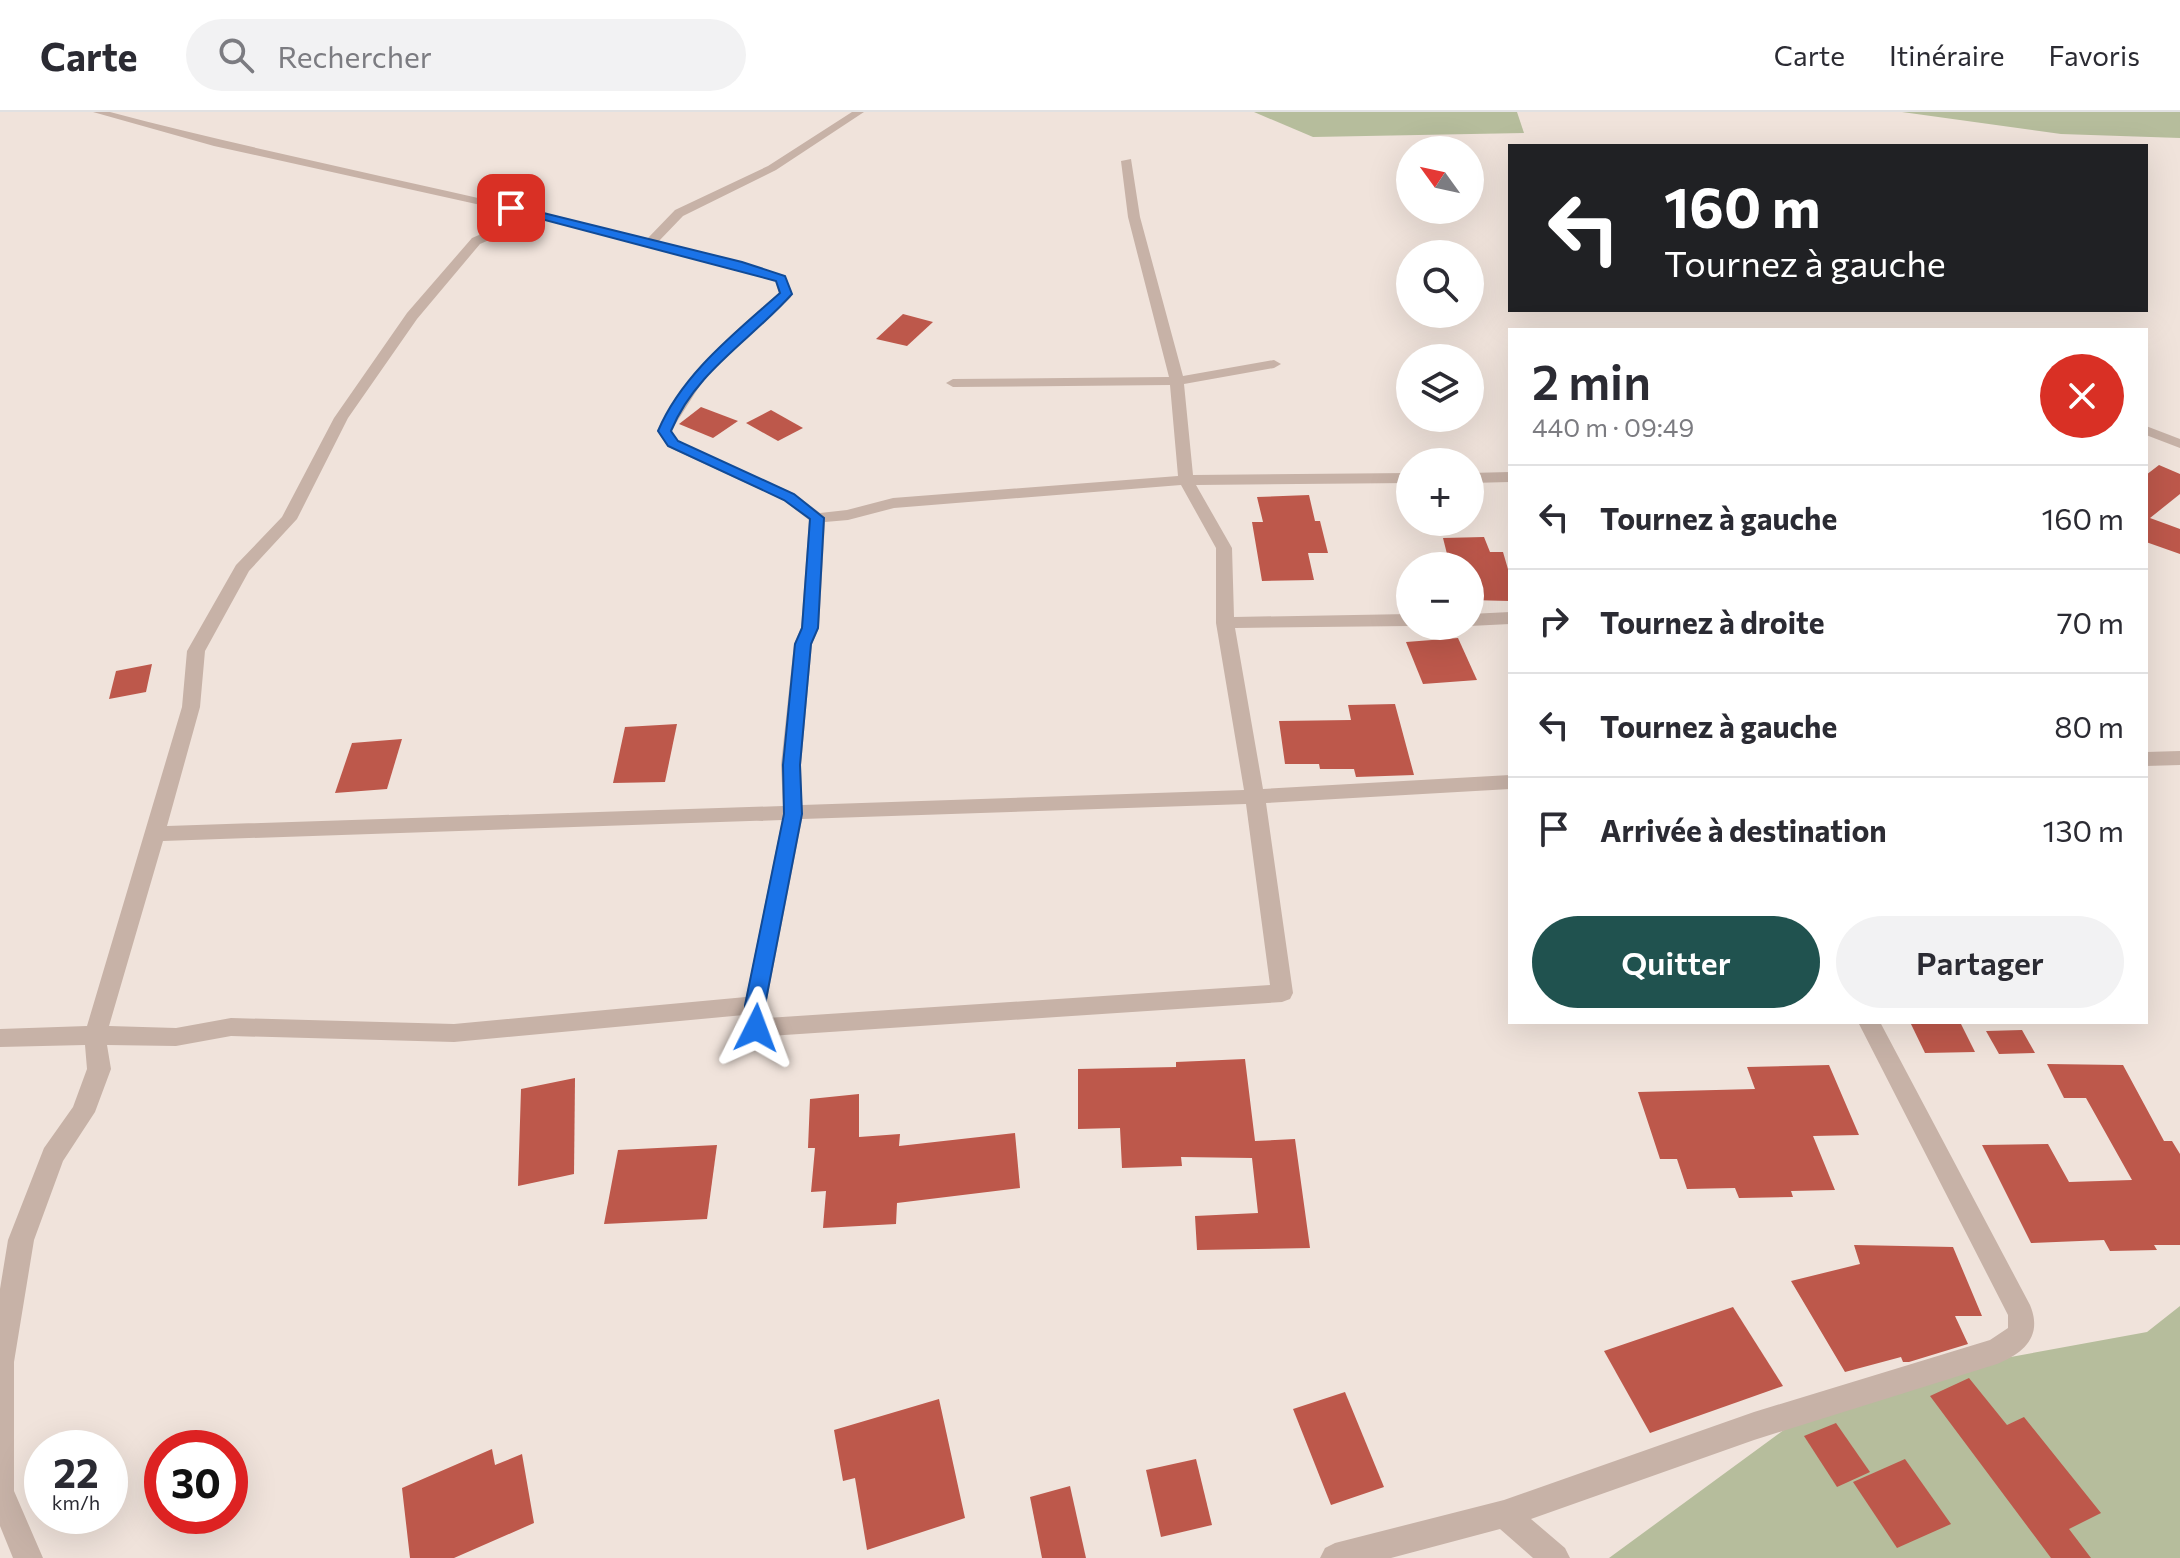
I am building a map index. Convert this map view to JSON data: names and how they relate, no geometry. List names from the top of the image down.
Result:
{
  "north": "top left",
  "page": {
    "header": "Carte",
    "search": "Rechercher",
    "nav": ["Carte", "Itinéraire", "Favoris"],
    "map_buttons": ["+", "−"],
    "turn": ["160 m", "Tournez à gauche"],
    "heading": ["2 min", "440 m · 09:49"],
    "list": [
      {
        "name": "Tournez à gauche",
        "value": "160 m"
      },
      {
        "name": "Tournez à droite",
        "value": "70 m"
      },
      {
        "name": "Tournez à gauche",
        "value": "80 m"
      },
      {
        "name": "Arrivée à destination",
        "value": "130 m"
      }
    ],
    "buttons": ["Quitter", "Partager"],
    "speed": "22 km/h",
    "limit": "30"
  }
}
